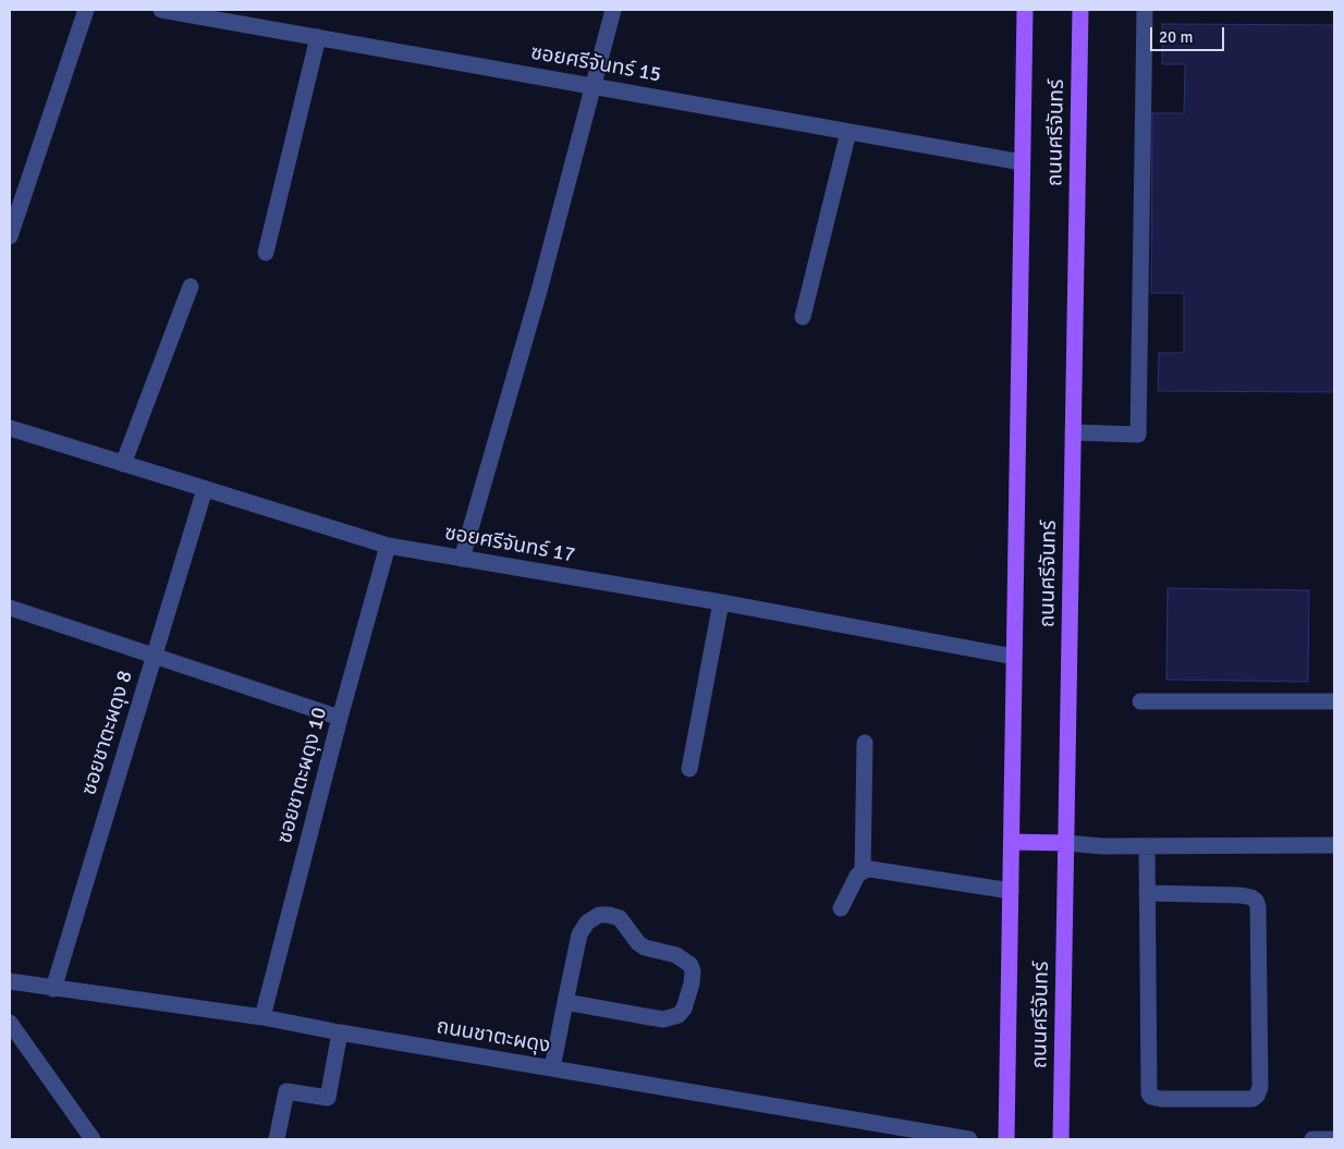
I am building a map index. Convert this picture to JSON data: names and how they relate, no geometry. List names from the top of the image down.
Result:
{
  "streets": {
    "main road": ["ถนนศรีจันทร์"],
    "street": [
      "ซอยศรีจันทร์ 15",
      "ซอยศรีจันทร์ 17",
      "ซอยชาตะผดุง 8",
      "ซอยชาตะผดุง 10",
      "ถนนชาตะผดุง"
    ]
  },
  "crossings": [
    ["ซอยศรีจันทร์ 15", "ถนนศรีจันทร์"],
    ["ถนนศรีจันทร์", "ซอยศรีจันทร์ 17"],
    ["ซอยศรีจันทร์ 17", "ซอยชาตะผดุง 8"],
    ["ซอยศรีจันทร์ 17", "ซอยชาตะผดุง 10"],
    ["ซอยชาตะผดุง 8", "ถนนชาตะผดุง"],
    ["ซอยชาตะผดุง 10", "ถนนชาตะผดุง"]
  ],
  "scale_bar": "20 m"
}
